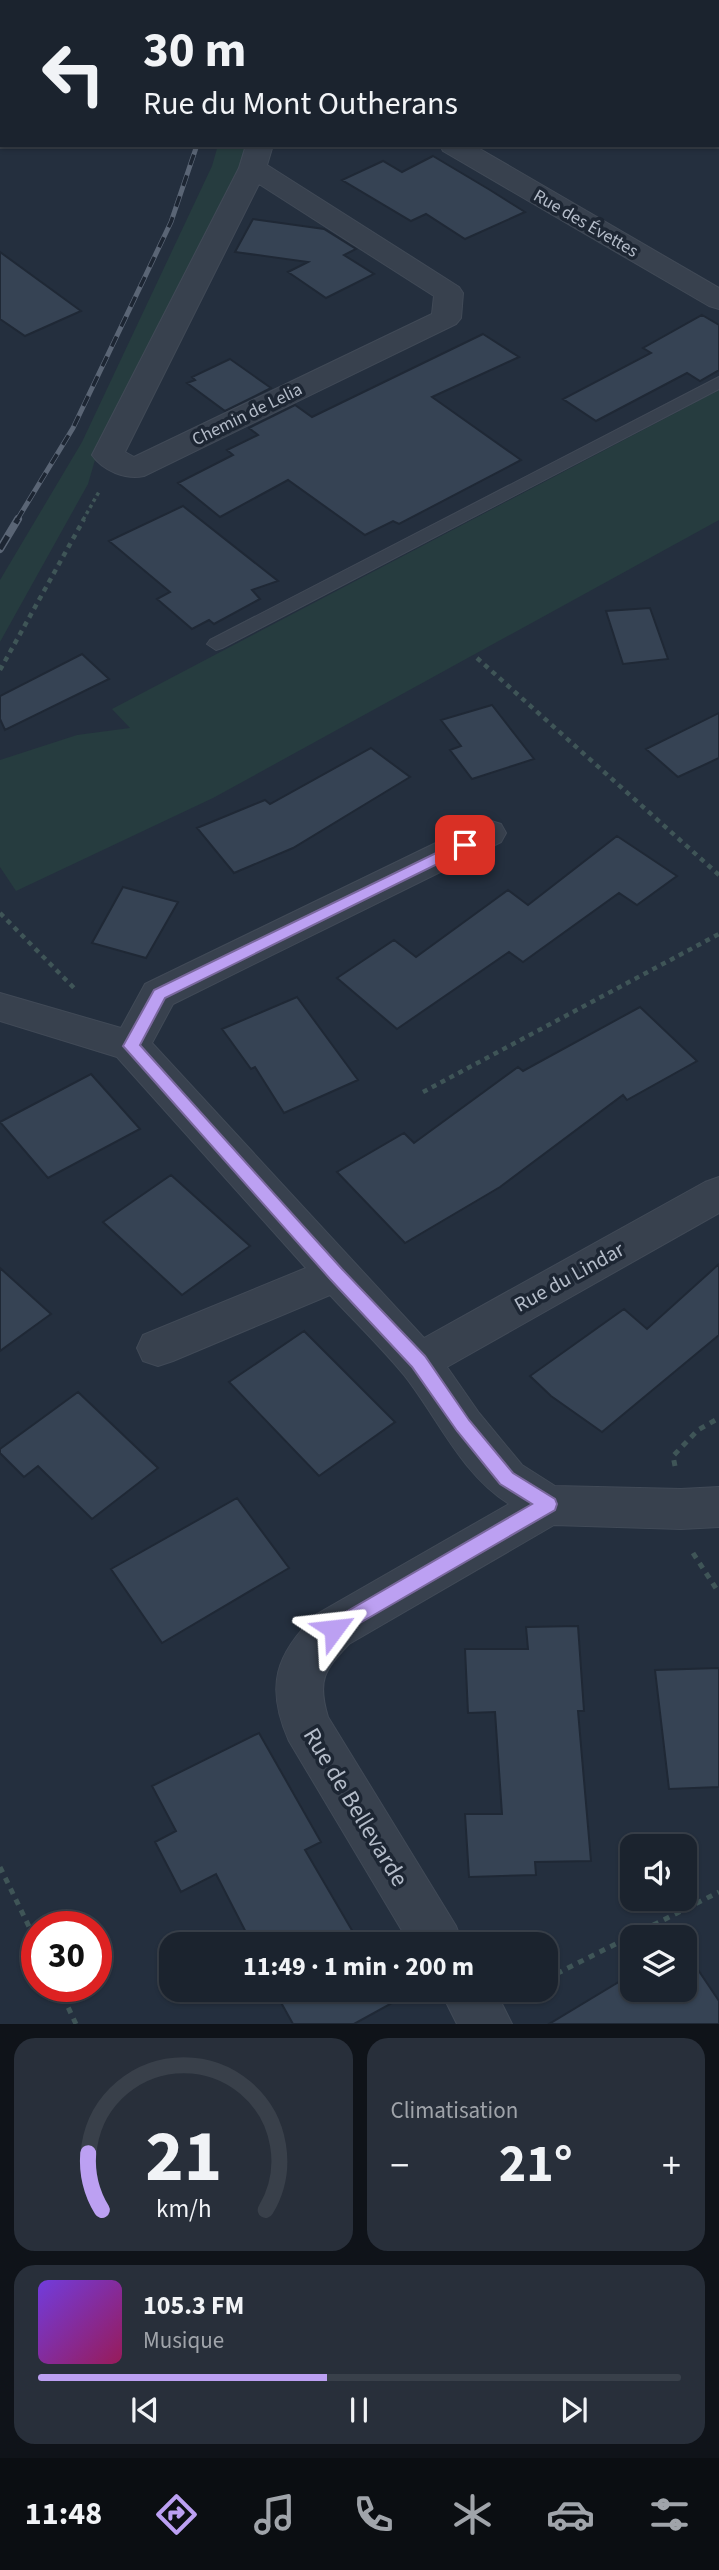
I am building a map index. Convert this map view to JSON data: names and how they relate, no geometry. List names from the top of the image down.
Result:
{
  "streets": {
    "street": [
      "Rue des Évettes",
      "Chemin de Lelia",
      "Rue du Lindar",
      "Rue de Bellevarde"
    ]
  },
  "page": {
    "turn": ["30 m", "Rue du Mont Outherans"],
    "limit": "30",
    "trip": "11:49 · 1 min · 200 m",
    "tile": "Climatisation",
    "heat": ["−", "21°", "+"],
    "song": ["105.3 FM", "Musique"],
    "tabs": "11:48",
    "gauge": ["21", "km/h"]
  }
}
